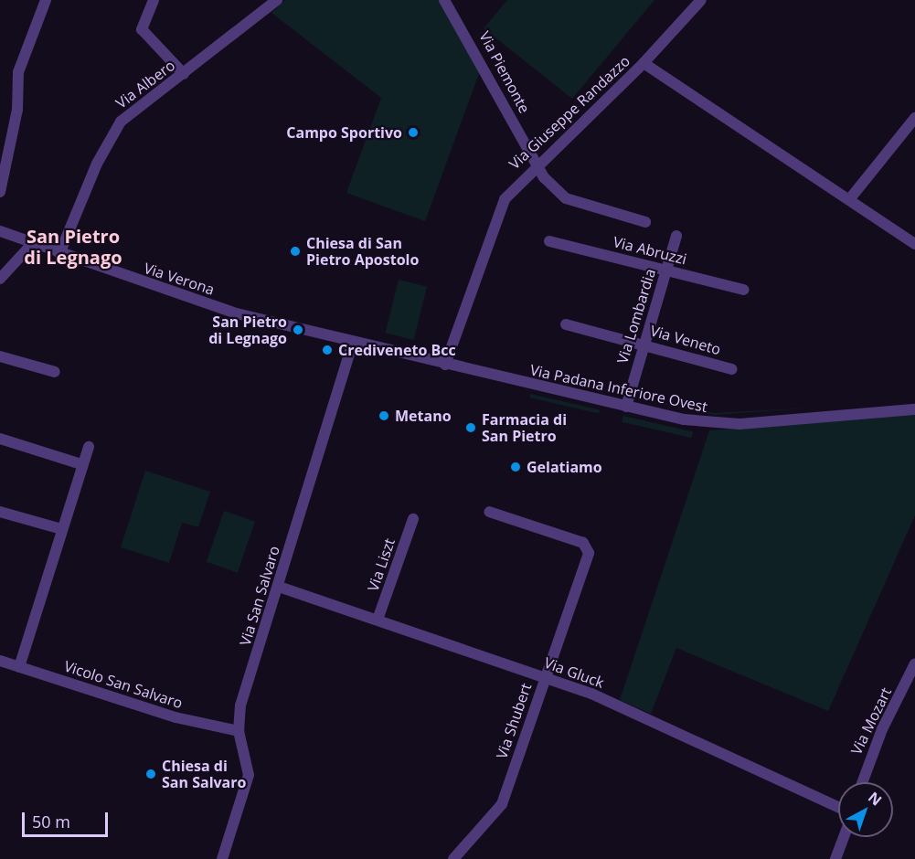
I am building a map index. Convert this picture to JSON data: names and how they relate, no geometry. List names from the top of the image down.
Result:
{
  "streets": {
    "street": [
      "Via Piemonte",
      "Via Albero",
      "Via Giuseppe Randazzo",
      "Via Abruzzi",
      "Via Verona",
      "Via Lombardia",
      "Via Veneto",
      "Via Padana Inferiore Ovest",
      "Via Liszt",
      "Via San Salvaro",
      "Via Gluck",
      "Vicolo San Salvaro",
      "Via Shubert",
      "Via Mozart"
    ]
  },
  "crossings": [
    ["Via Piemonte", "Via Giuseppe Randazzo"],
    ["Via Albero", "Via Verona"],
    ["Via Giuseppe Randazzo", "Via Padana Inferiore Ovest"],
    ["Via Abruzzi", "Via Lombardia"],
    ["Via Verona", "Via Padana Inferiore Ovest"],
    ["Via Verona", "Via San Salvaro"],
    ["Via Lombardia", "Via Veneto"],
    ["Via Lombardia", "Via Padana Inferiore Ovest"],
    ["Via Padana Inferiore Ovest", "Via San Salvaro"],
    ["Via Liszt", "Via Gluck"],
    ["Via San Salvaro", "Via Gluck"],
    ["Via San Salvaro", "Vicolo San Salvaro"],
    ["Via Gluck", "Via Shubert"]
  ],
  "districts": ["San Pietro di Legnago"],
  "places": [
    "Campo Sportivo",
    "Chiesa di San Pietro Apostolo",
    "San Pietro di Legnago",
    "Crediveneto Bcc",
    "Metano",
    "Farmacia di San Pietro",
    "Gelatiamo",
    "Chiesa di San Salvaro"
  ],
  "scale_bar": "50 m",
  "north": "top right"
}
